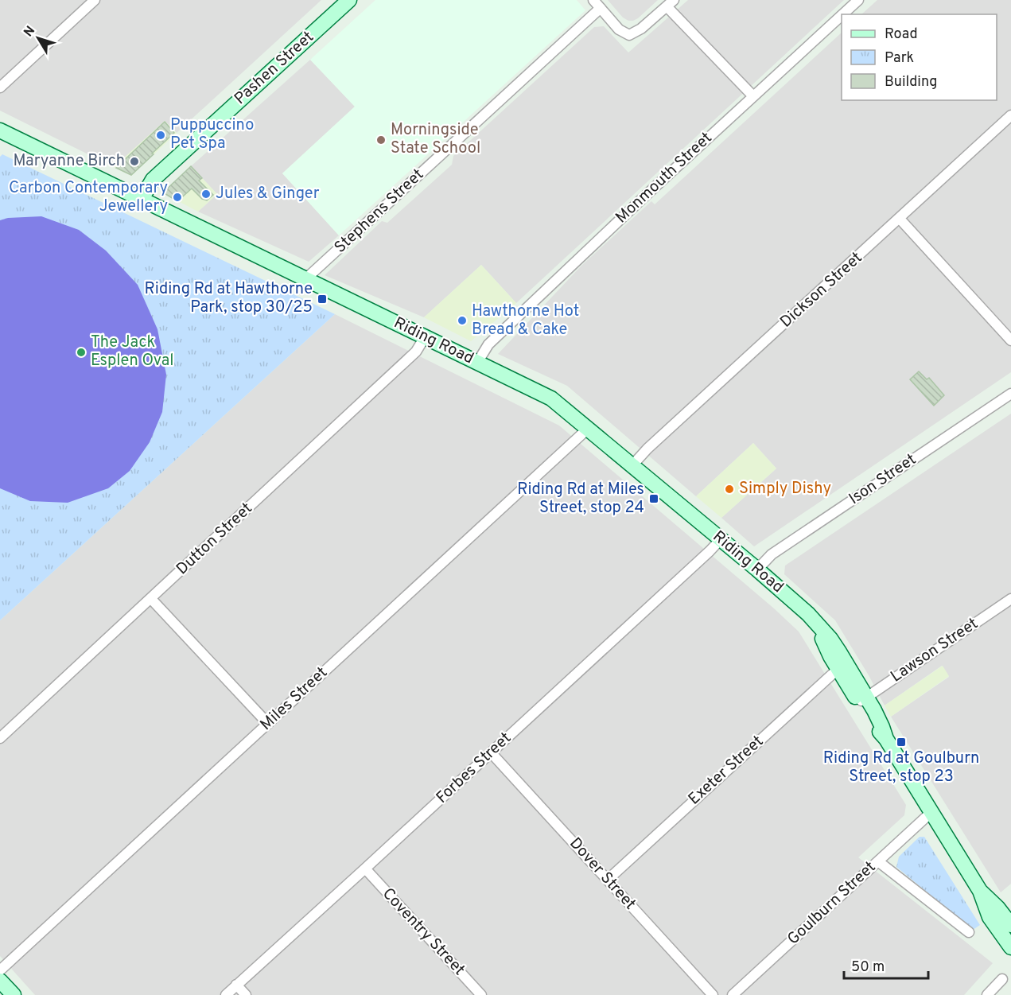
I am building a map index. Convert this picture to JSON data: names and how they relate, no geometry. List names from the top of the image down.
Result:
{
  "streets": {
    "main road": ["Pashen Street", "Riding Road"],
    "street": [
      "Monmouth Street",
      "Stephens Street",
      "Dickson Street",
      "Ison Street",
      "Dutton Street",
      "Lawson Street",
      "Miles Street",
      "Forbes Street",
      "Exeter Street",
      "Dover Street",
      "Goulburn Street",
      "Coventry Street"
    ]
  },
  "crossings": [
    ["Pashen Street", "Riding Road"],
    ["Monmouth Street", "Riding Road"],
    ["Stephens Street", "Riding Road"],
    ["Dickson Street", "Riding Road"],
    ["Riding Road", "Ison Street"],
    ["Riding Road", "Dutton Street"],
    ["Riding Road", "Lawson Street"],
    ["Riding Road", "Miles Street"],
    ["Riding Road", "Forbes Street"],
    ["Riding Road", "Exeter Street"],
    ["Riding Road", "Goulburn Street"],
    ["Forbes Street", "Dover Street"],
    ["Forbes Street", "Coventry Street"],
    ["Exeter Street", "Dover Street"]
  ],
  "places": {
    "other": [
      "Puppuccino Pet Spa",
      "Morningside State School",
      "Maryanne Birch",
      "Jules & Ginger",
      "Carbon Contemporary Jewellery",
      "Hawthorne Hot Bread & Cake",
      "The Jack Esplen Oval",
      "Simply Dishy"
    ],
    "transit": ["Riding Rd at Hawthorne Park, stop 30/25", "Riding Rd at Miles Street, stop 24", "Riding Rd at Goulburn Street, stop 23"]
  },
  "legend": ["Road", "Park", "Building"],
  "scale_bar": "50 m",
  "north": "top left"
}
